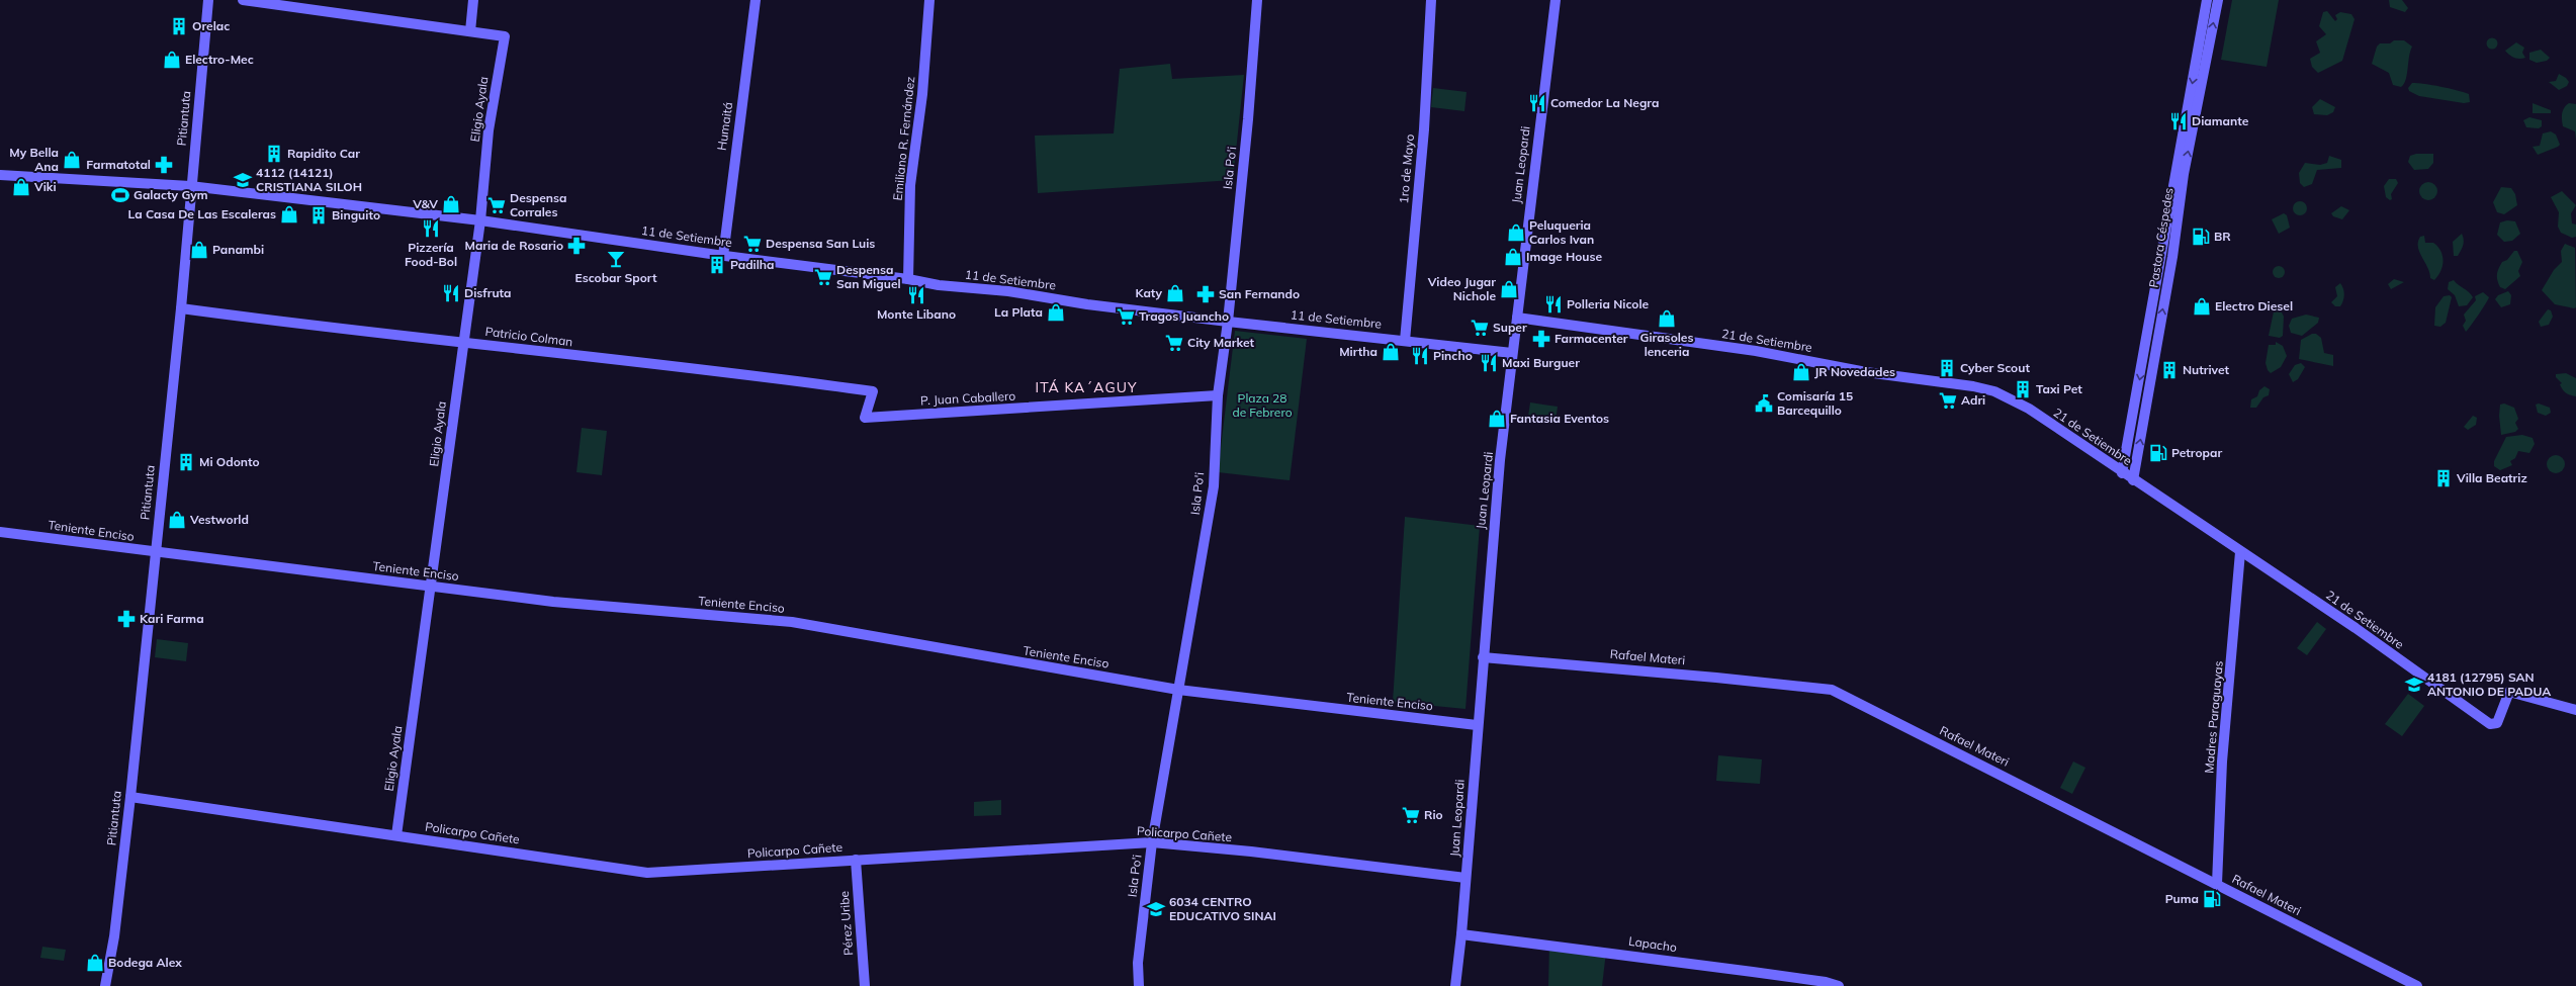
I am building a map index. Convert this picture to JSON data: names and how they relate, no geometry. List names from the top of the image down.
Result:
{
  "streets": {
    "street": [
      "Eligio Ayala",
      "Pitiantuta",
      "Humaitá",
      "Emiliano R. Fernández",
      "Juan Leopardi",
      "Isla Po'i",
      "1ro de Mayo",
      "11 de Setiembre",
      "Pastora Céspedes",
      "Patricio Colman",
      "21 de Setiembre",
      "P. Juan Caballero",
      "Teniente Enciso",
      "Rafael Materi",
      "Madres Paraguayas",
      "Policarpo Cañete",
      "Pérez Uribe",
      "Lapacho"
    ]
  },
  "crossings": [
    ["Eligio Ayala", "11 de Setiembre"],
    ["Eligio Ayala", "Patricio Colman"],
    ["Eligio Ayala", "Teniente Enciso"],
    ["Eligio Ayala", "Policarpo Cañete"],
    ["Pitiantuta", "11 de Setiembre"],
    ["Pitiantuta", "Patricio Colman"],
    ["Pitiantuta", "Teniente Enciso"],
    ["Pitiantuta", "Policarpo Cañete"],
    ["Humaitá", "11 de Setiembre"],
    ["Emiliano R. Fernández", "11 de Setiembre"],
    ["Juan Leopardi", "11 de Setiembre"],
    ["Juan Leopardi", "21 de Setiembre"],
    ["Juan Leopardi", "Teniente Enciso"],
    ["Juan Leopardi", "Rafael Materi"],
    ["Juan Leopardi", "Policarpo Cañete"],
    ["Juan Leopardi", "Lapacho"],
    ["Isla Po'i", "11 de Setiembre"],
    ["Isla Po'i", "P. Juan Caballero"],
    ["Isla Po'i", "Teniente Enciso"],
    ["Isla Po'i", "Policarpo Cañete"],
    ["1ro de Mayo", "11 de Setiembre"],
    ["Pastora Céspedes", "21 de Setiembre"],
    ["Patricio Colman", "P. Juan Caballero"],
    ["21 de Setiembre", "Madres Paraguayas"],
    ["Rafael Materi", "Madres Paraguayas"],
    ["Policarpo Cañete", "Pérez Uribe"]
  ],
  "districts": ["ITÁ KA´AGUY"],
  "parks": ["Plaza 28 de Febrero"],
  "places": {
    "building": [
      "Orelac",
      "Rapidito Car",
      "Binguito",
      "Padilha",
      "Cyber Scout",
      "Nutrivet",
      "Taxi Pet",
      "Mi Odonto",
      "Villa Beatriz"
    ],
    "shop": [
      "Electro-Mec",
      "My Bella Ana",
      "Viki",
      "V&V",
      "La Casa De Las Escaleras",
      "Peluqueria Carlos Ivan",
      "Panambi",
      "Image House",
      "Video Jugar Nichole",
      "Katy",
      "Electro Diesel",
      "La Plata",
      "Girasoles lenceria",
      "Mirtha",
      "JR Novedades",
      "Fantasia Eventos",
      "Vestworld",
      "Bodega Alex"
    ],
    "restaurant": [
      "Comedor La Negra",
      "Diamante",
      "Pizzería Food-Bol",
      "Disfruta",
      "Monte Libano",
      "Polleria Nicole",
      "Pincho",
      "Maxi Burguer"
    ],
    "pharmacy": [
      "Farmatotal",
      "Maria de Rosario",
      "San Fernando",
      "Farmacenter",
      "Kari Farma"
    ],
    "school or university": ["4112 (14121) CRISTIANA SILOH", "4181 (12795) SAN ANTONIO DE PADUA", "6034 CENTRO EDUCATIVO SINAI"],
    "sports": ["Galacty Gym"],
    "supermarket": [
      "Despensa Corrales",
      "Despensa San Luis",
      "Despensa San Miguel",
      "Tragos Juancho",
      "Super",
      "City Market",
      "Adri",
      "Rio"
    ],
    "fuel station": ["BR", "Petropar", "Puma"],
    "bar": ["Escobar Sport"],
    "public building": ["Comisaría 15 Barcequillo"]
  }
}
